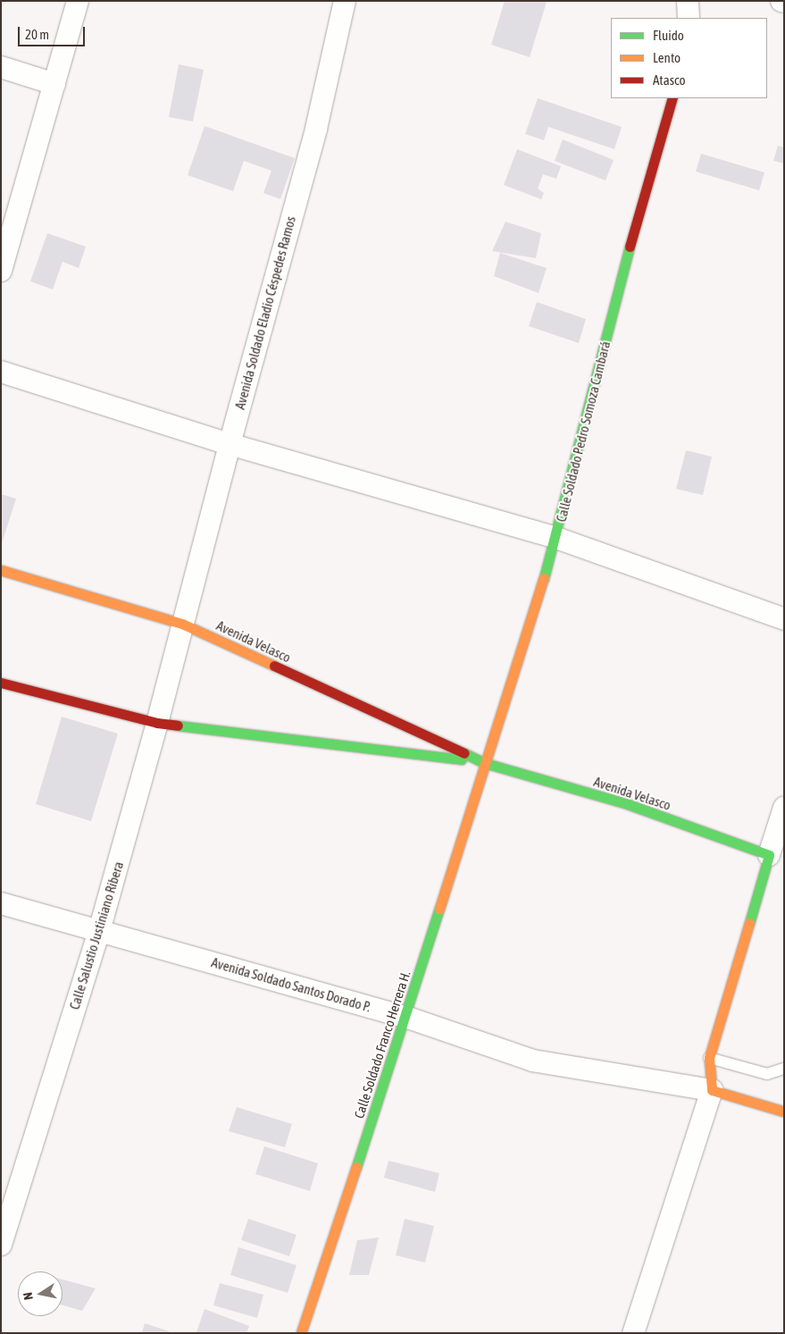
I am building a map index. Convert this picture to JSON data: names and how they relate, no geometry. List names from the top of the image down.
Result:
{
  "streets": {
    "street": [
      "Avenida Soldado Eladio Céspedes Ramos",
      "Calle Soldado Pedro Somoza Cambará",
      "Avenida Velasco",
      "Calle Salustio Justiniano Ribera",
      "Avenida Soldado Santos Dorado P.",
      "Calle Soldado Franco Herrera H."
    ]
  },
  "crossings": [
    ["Avenida Soldado Eladio Céspedes Ramos", "Avenida Velasco"],
    ["Avenida Soldado Eladio Céspedes Ramos", "Calle Salustio Justiniano Ribera"],
    ["Calle Soldado Pedro Somoza Cambará", "Avenida Velasco"],
    ["Calle Soldado Pedro Somoza Cambará", "Calle Soldado Franco Herrera H."],
    ["Avenida Velasco", "Calle Salustio Justiniano Ribera"],
    ["Avenida Velasco", "Calle Soldado Franco Herrera H."],
    ["Calle Salustio Justiniano Ribera", "Avenida Soldado Santos Dorado P."],
    ["Avenida Soldado Santos Dorado P.", "Calle Soldado Franco Herrera H."]
  ],
  "legend": ["Fluido", "Lento", "Atasco"],
  "scale_bar": "20 m",
  "north": "left"
}
